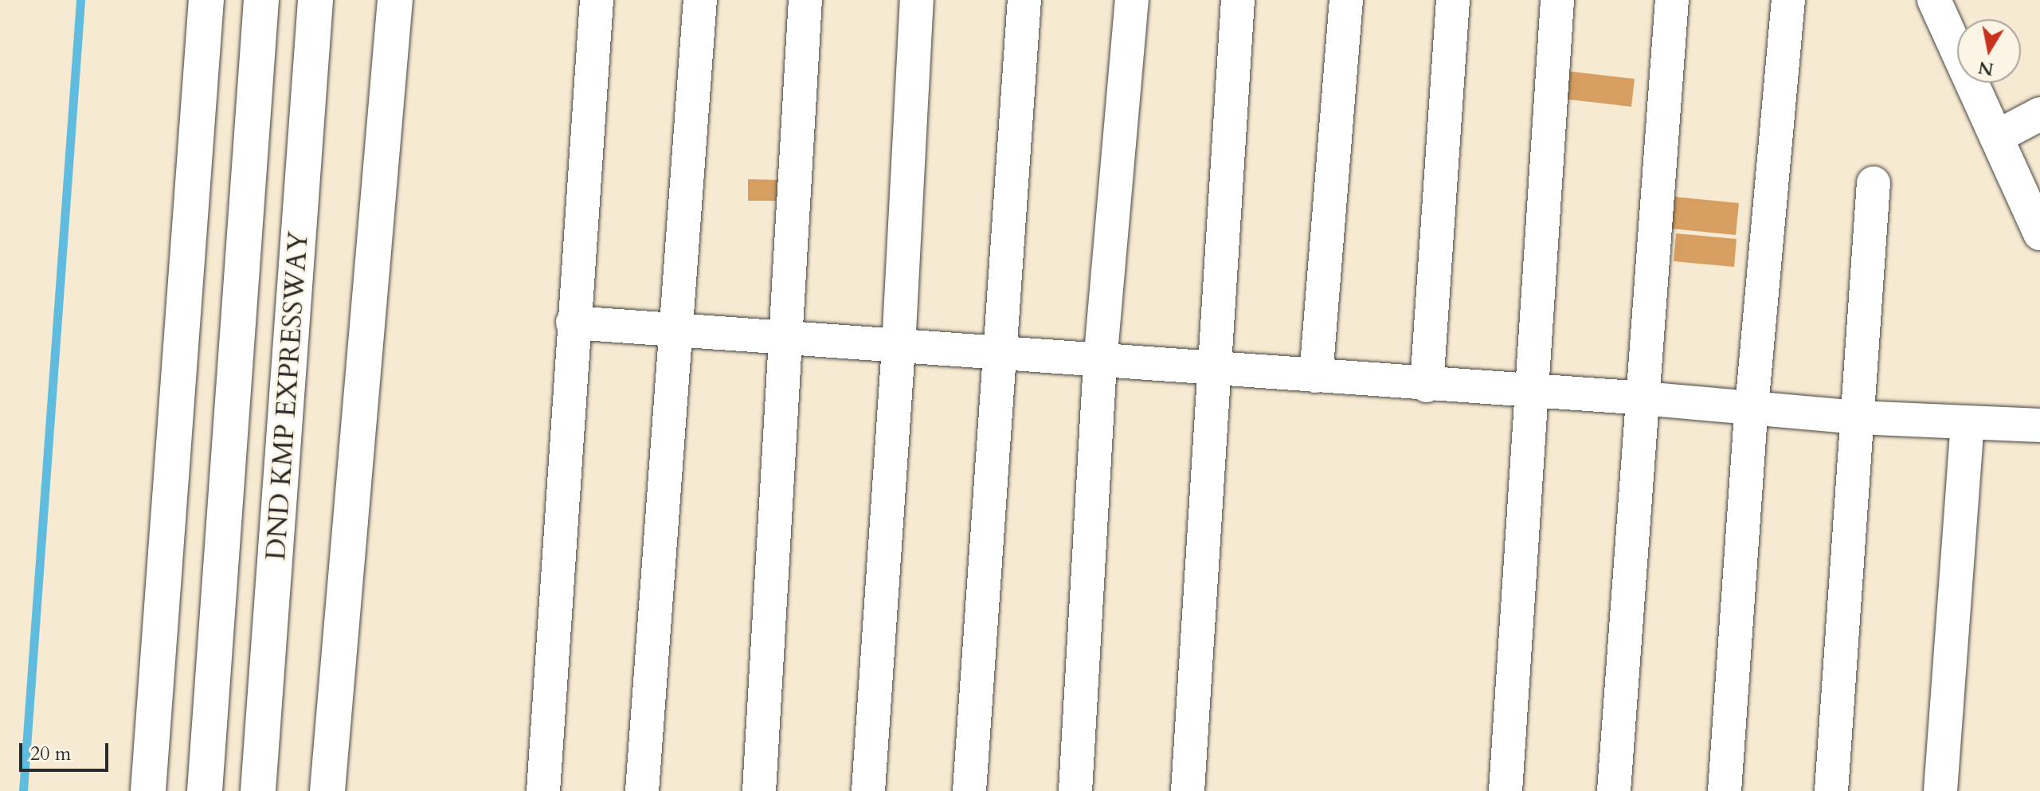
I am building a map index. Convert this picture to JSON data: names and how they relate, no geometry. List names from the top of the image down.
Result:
{
  "streets": {
    "main road": ["DND KMP EXPRESSWAY"]
  },
  "scale_bar": "20 m",
  "north": "bottom"
}
